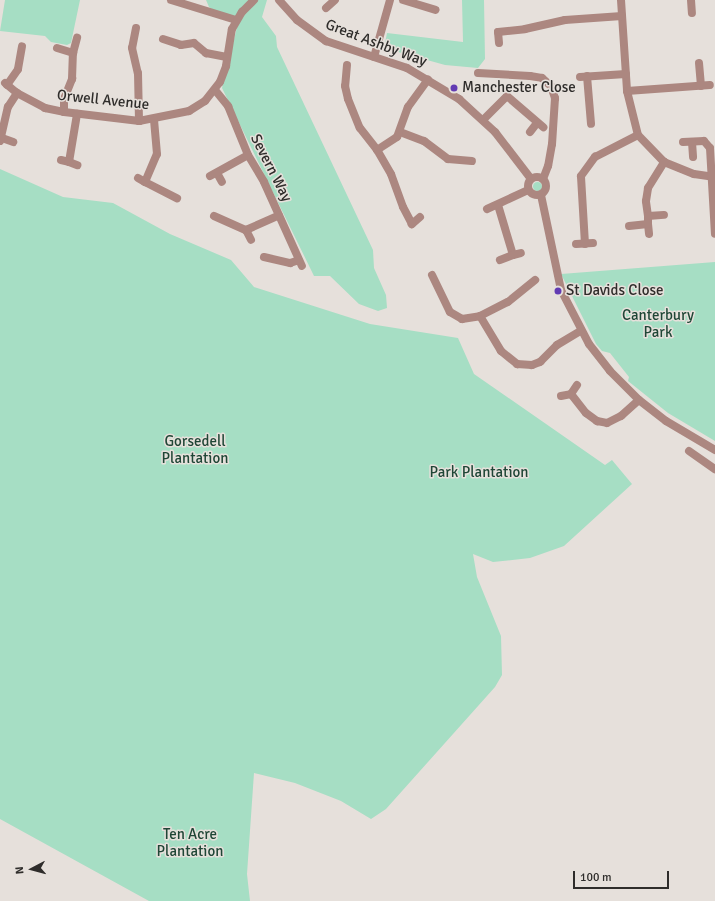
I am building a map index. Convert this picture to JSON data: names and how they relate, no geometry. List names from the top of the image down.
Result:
{
  "streets": {
    "street": ["Great Ashby Way", "Orwell Avenue", "Severn Way"]
  },
  "crossings": [
    ["Orwell Avenue", "Severn Way"]
  ],
  "parks": [
    "Canterbury Park",
    "Gorsedell Plantation",
    "Park Plantation",
    "Ten Acre Plantation"
  ],
  "places": ["Manchester Close", "St Davids Close"],
  "scale_bar": "100 m",
  "north": "left"
}
